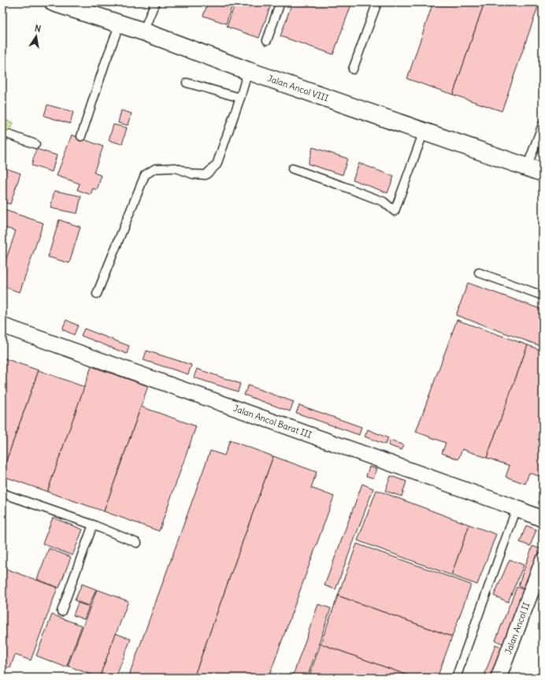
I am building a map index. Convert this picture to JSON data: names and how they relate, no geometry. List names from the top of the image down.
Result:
{
  "streets": {
    "street": ["Jalan Ancol VIII", "Jalan Ancol Barat III", "Jalan Ancol II"]
  },
  "north": "top"
}
